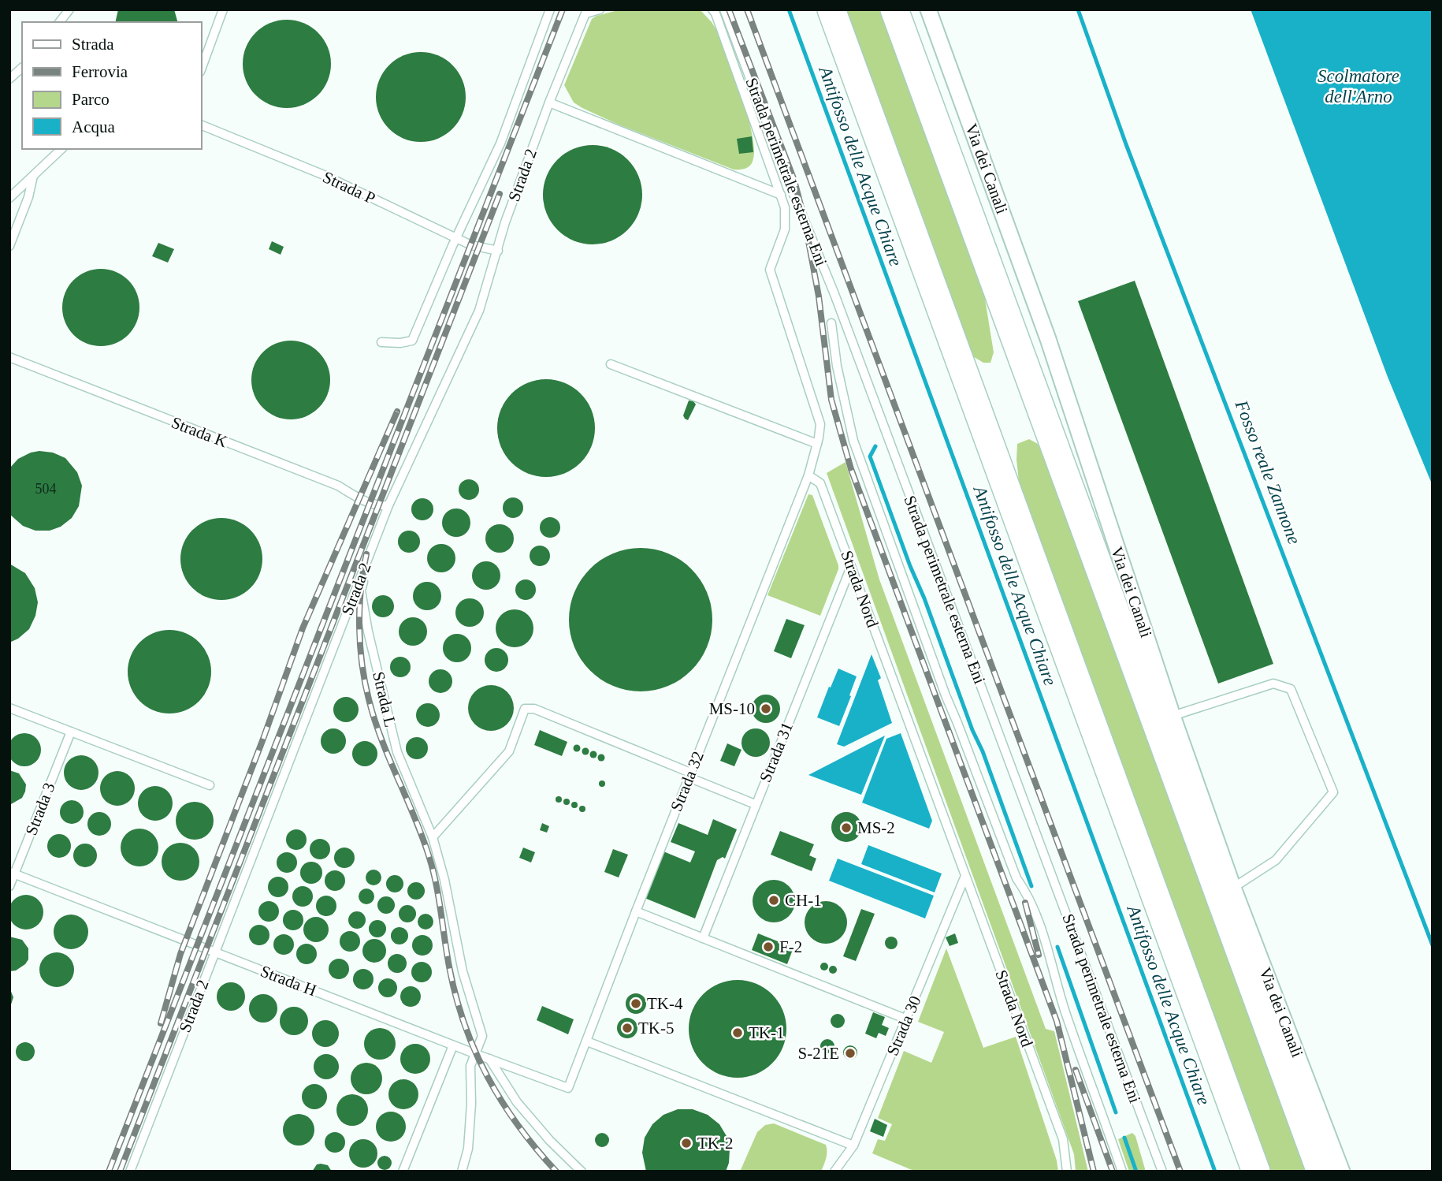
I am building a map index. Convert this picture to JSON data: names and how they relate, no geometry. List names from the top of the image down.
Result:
{
  "streets": {
    "street": ["Via dei Canali"],
    "lane": [
      "Strada perimetrale esterna Eni",
      "Strada 2",
      "Strada P",
      "Strada K",
      "Strada Nord",
      "Strada L",
      "Strada 31",
      "Strada 32",
      "Strada 3",
      "Strada H",
      "Strada 30"
    ]
  },
  "crossings": [
    ["Strada 2", "Strada P"],
    ["Strada 2", "Strada K"],
    ["Strada 2", "Strada L"],
    ["Strada 2", "Strada H"],
    ["Strada Nord", "Strada 31"],
    ["Strada Nord", "Strada 32"],
    ["Strada Nord", "Strada 30"],
    ["Strada L", "Strada H"],
    ["Strada 32", "Strada H"],
    ["Strada 3", "Strada H"]
  ],
  "water": ["Scolmatore dell'Arno", "Antifosso delle Acque Chiare", "Fosso reale Zannone"],
  "places": [
    "MS-10",
    "MS-2",
    "CH-1",
    "F-2",
    "TK-4",
    "TK-5",
    "TK-1",
    "S-21E",
    "TK-2"
  ],
  "house_numbers": ["504"],
  "legend": [
    "Strada",
    "Ferrovia",
    "Parco",
    "Acqua"
  ]
}
